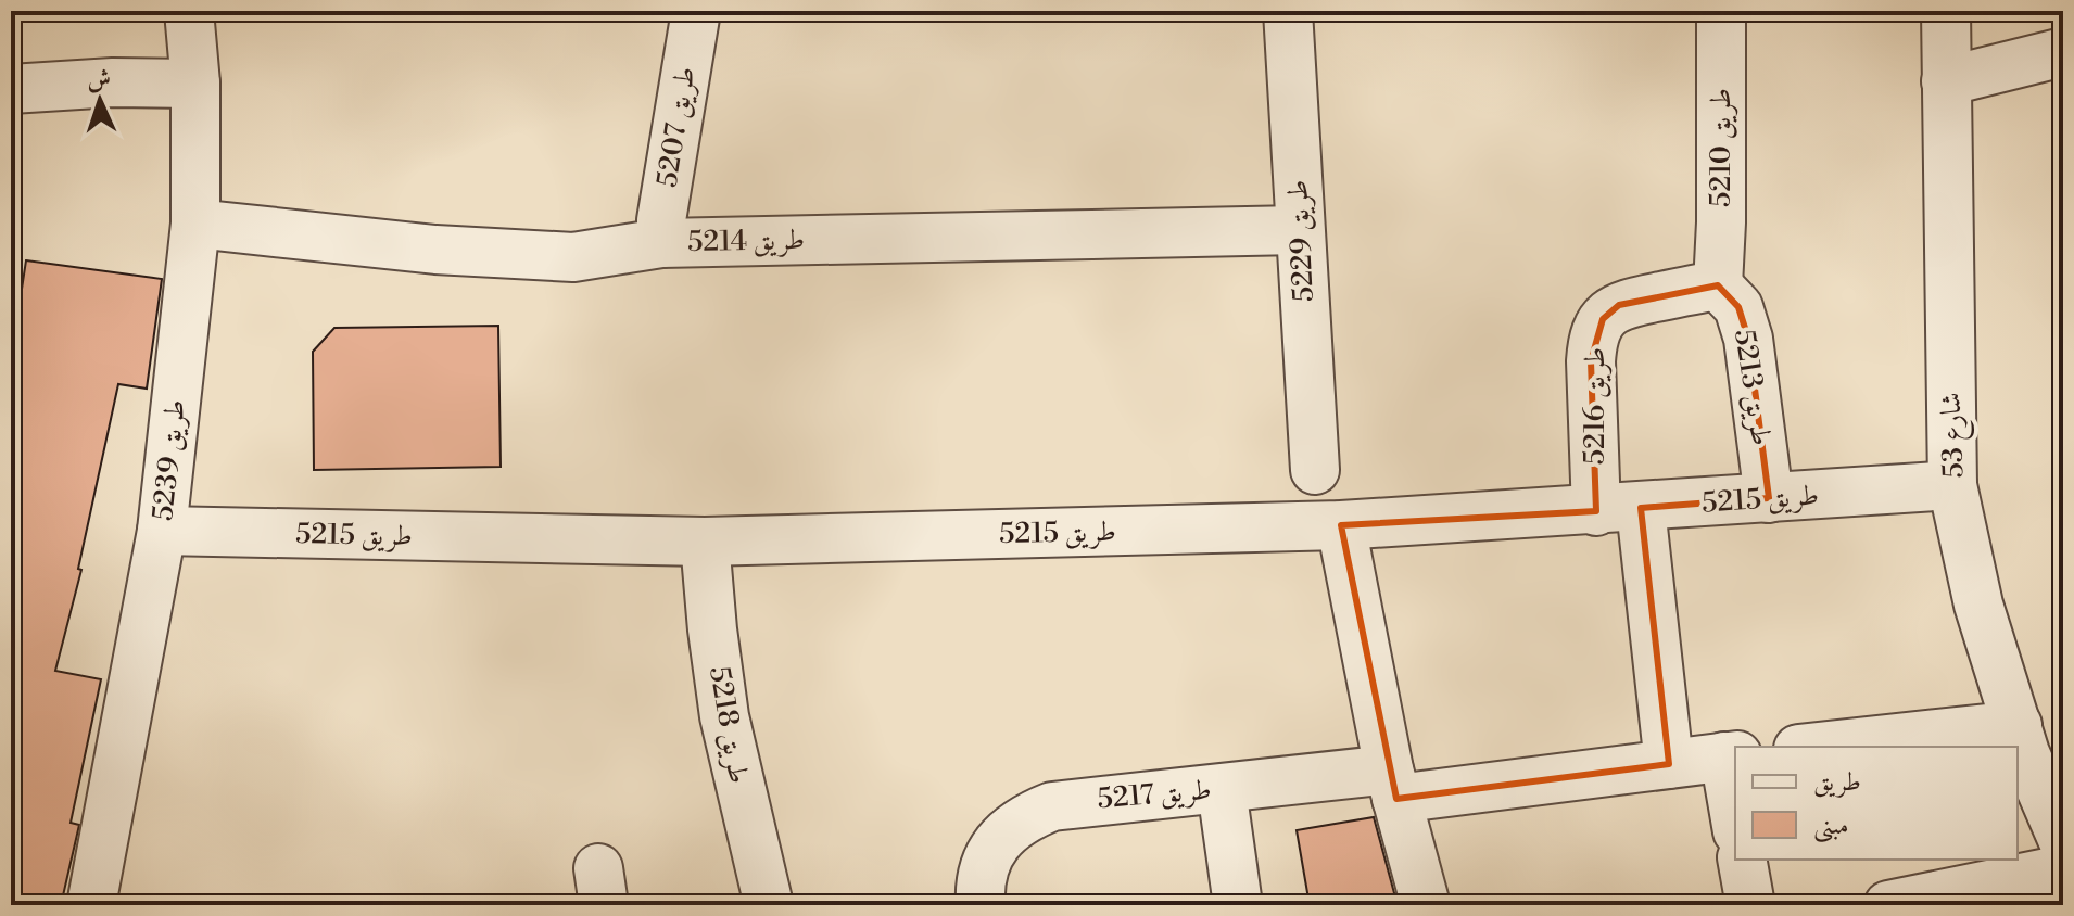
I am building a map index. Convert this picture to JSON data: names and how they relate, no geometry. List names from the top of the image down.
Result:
{
  "streets": {
    "street": [
      "طريق 5207",
      "طريق 5210",
      "طريق 5214",
      "طريق 5229",
      "طريق 5213",
      "طريق 5216",
      "شارع 53",
      "طريق 5239",
      "طريق 5215",
      "طريق 5218",
      "طريق 5217"
    ]
  },
  "crossings": [
    ["طريق 5207", "طريق 5214"],
    ["طريق 5210", "طريق 5213"],
    ["طريق 5210", "طريق 5216"],
    ["طريق 5214", "طريق 5229"],
    ["طريق 5214", "طريق 5239"],
    ["طريق 5213", "طريق 5216"],
    ["طريق 5213", "طريق 5215"],
    ["طريق 5216", "طريق 5215"],
    ["طريق 5216", "طريق 5217"],
    ["شارع 53", "طريق 5215"],
    ["طريق 5239", "طريق 5215"],
    ["طريق 5215", "طريق 5218"]
  ],
  "legend": ["طريق", "مبنى"],
  "north": "top"
}
